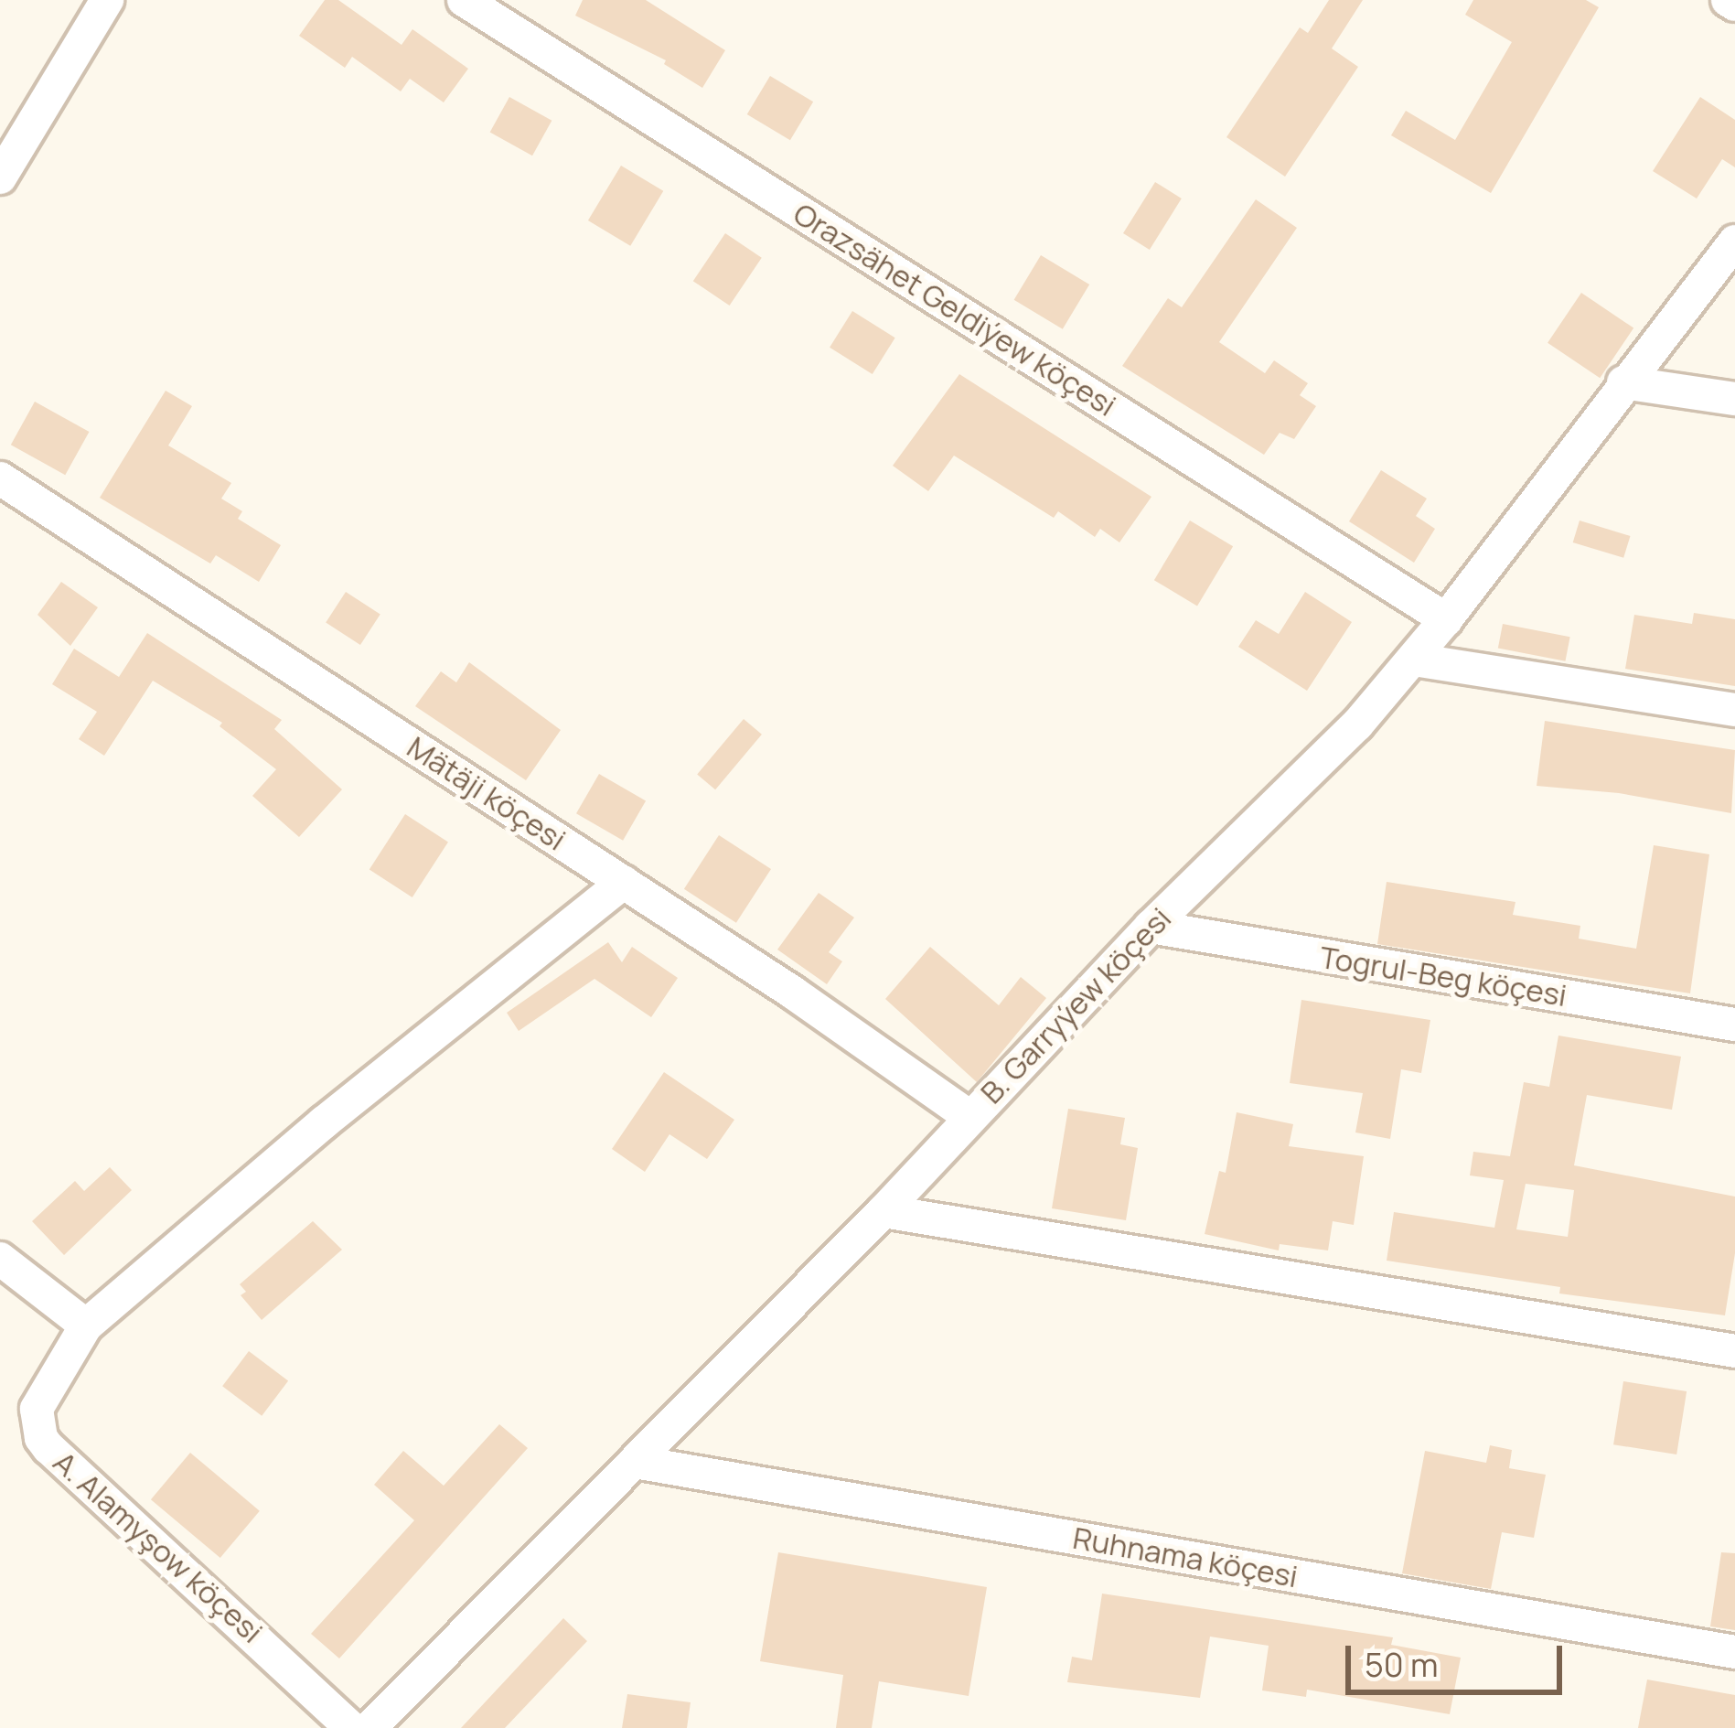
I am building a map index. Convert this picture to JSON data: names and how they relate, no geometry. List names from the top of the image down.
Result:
{
  "streets": {
    "street": [
      "Orazsähet Geldiýew köçesi",
      "Mätäji köçesi",
      "Togrul-Beg köçesi",
      "B. Garryýew köçesi",
      "A. Alamyşow köçesi",
      "Ruhnama köçesi"
    ]
  },
  "crossings": [
    ["Orazsähet Geldiýew köçesi", "B. Garryýew köçesi"],
    ["Mätäji köçesi", "B. Garryýew köçesi"],
    ["Mätäji köçesi", "A. Alamyşow köçesi"],
    ["Togrul-Beg köçesi", "B. Garryýew köçesi"],
    ["B. Garryýew köçesi", "Ruhnama köçesi"]
  ],
  "scale_bar": "50 m"
}
